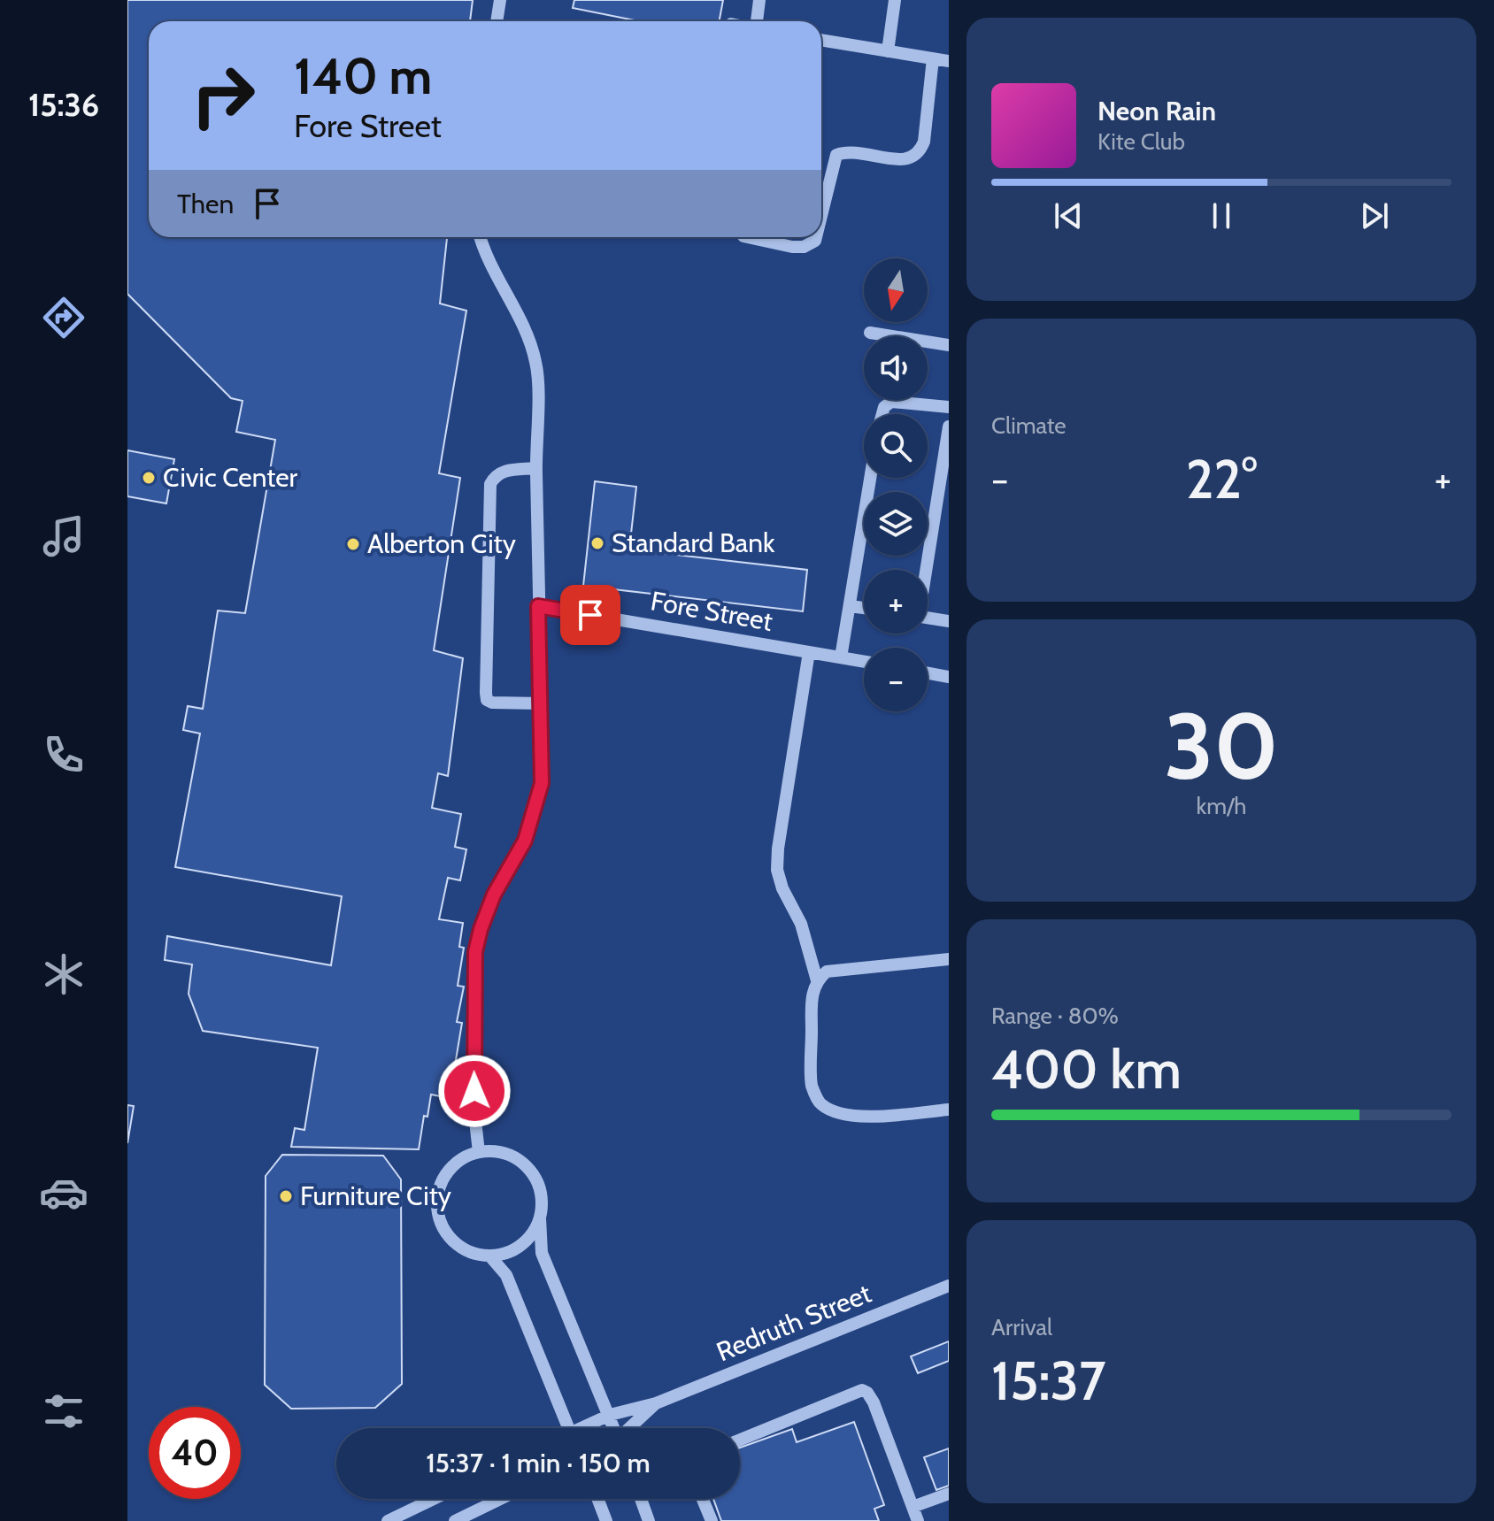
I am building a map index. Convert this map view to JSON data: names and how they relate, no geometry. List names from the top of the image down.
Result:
{
  "streets": {
    "street": ["Fore Street", "Redruth Street"]
  },
  "places": [
    "Civic Center",
    "Standard Bank",
    "Alberton City",
    "Furniture City"
  ],
  "north": "bottom",
  "page": {
    "tabs": "15:36",
    "turn": ["140 m", "Fore Street"],
    "song": ["Neon Rain", "Kite Club"],
    "then": "Then",
    "map_buttons": ["+", "−"],
    "tile": [
      "Climate",
      ["30", "km/h"],
      ["Range · 80%", "400 km"],
      ["Arrival", "15:37"]
    ],
    "heat": ["−", "22°", "+"],
    "limit": "40",
    "trip": "15:37 · 1 min · 150 m"
  }
}
